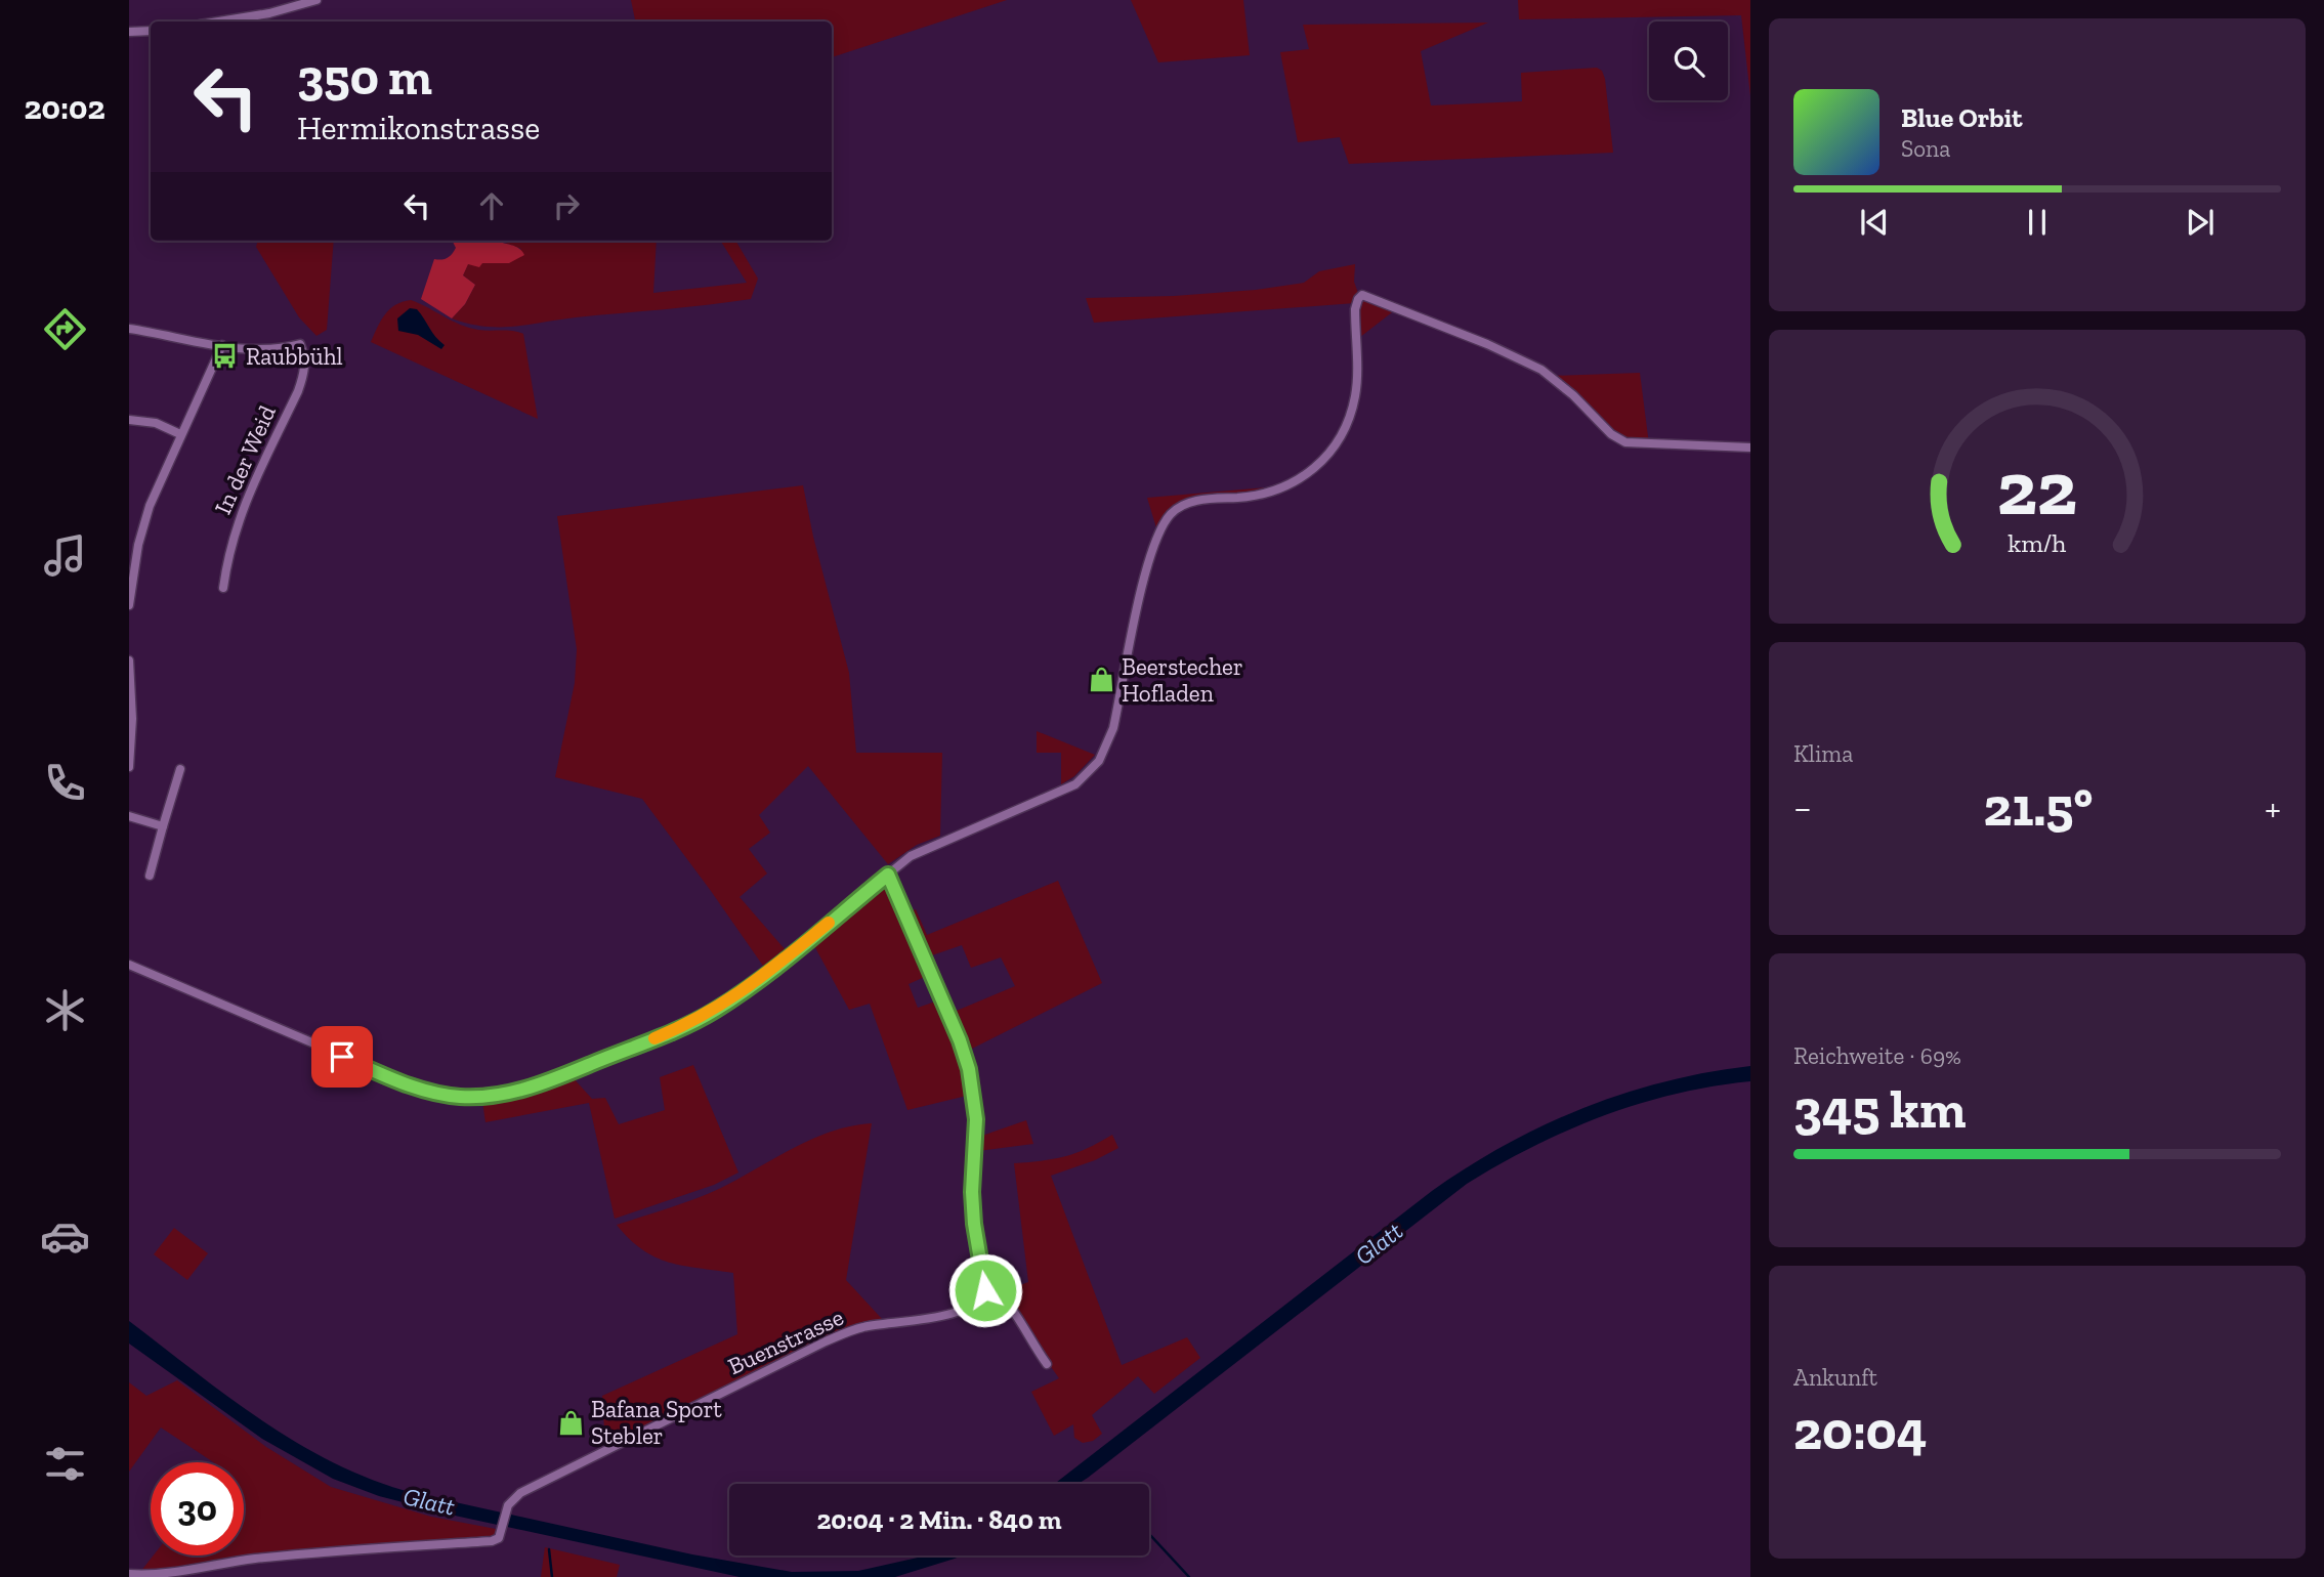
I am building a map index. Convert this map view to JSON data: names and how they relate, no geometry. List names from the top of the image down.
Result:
{
  "streets": {
    "street": ["In der Weid", "Buenstrasse"]
  },
  "water": ["Glatt"],
  "places": {
    "bus stop": ["Raubbühl"],
    "shop": ["Beerstecher Hofladen", "Bafana Sport Stebler"]
  },
  "page": {
    "tabs": "20:02",
    "turn": ["350 m", "Hermikonstrasse"],
    "song": ["Blue Orbit", "Sona"],
    "tile": [
      "Klima",
      ["Reichweite · 69%", "345 km"],
      ["Ankunft", "20:04"]
    ],
    "heat": ["−", "21.5°", "+"],
    "limit": "30",
    "trip": "20:04 · 2 Min. · 840 m",
    "gauge": ["22", "km/h"]
  }
}
